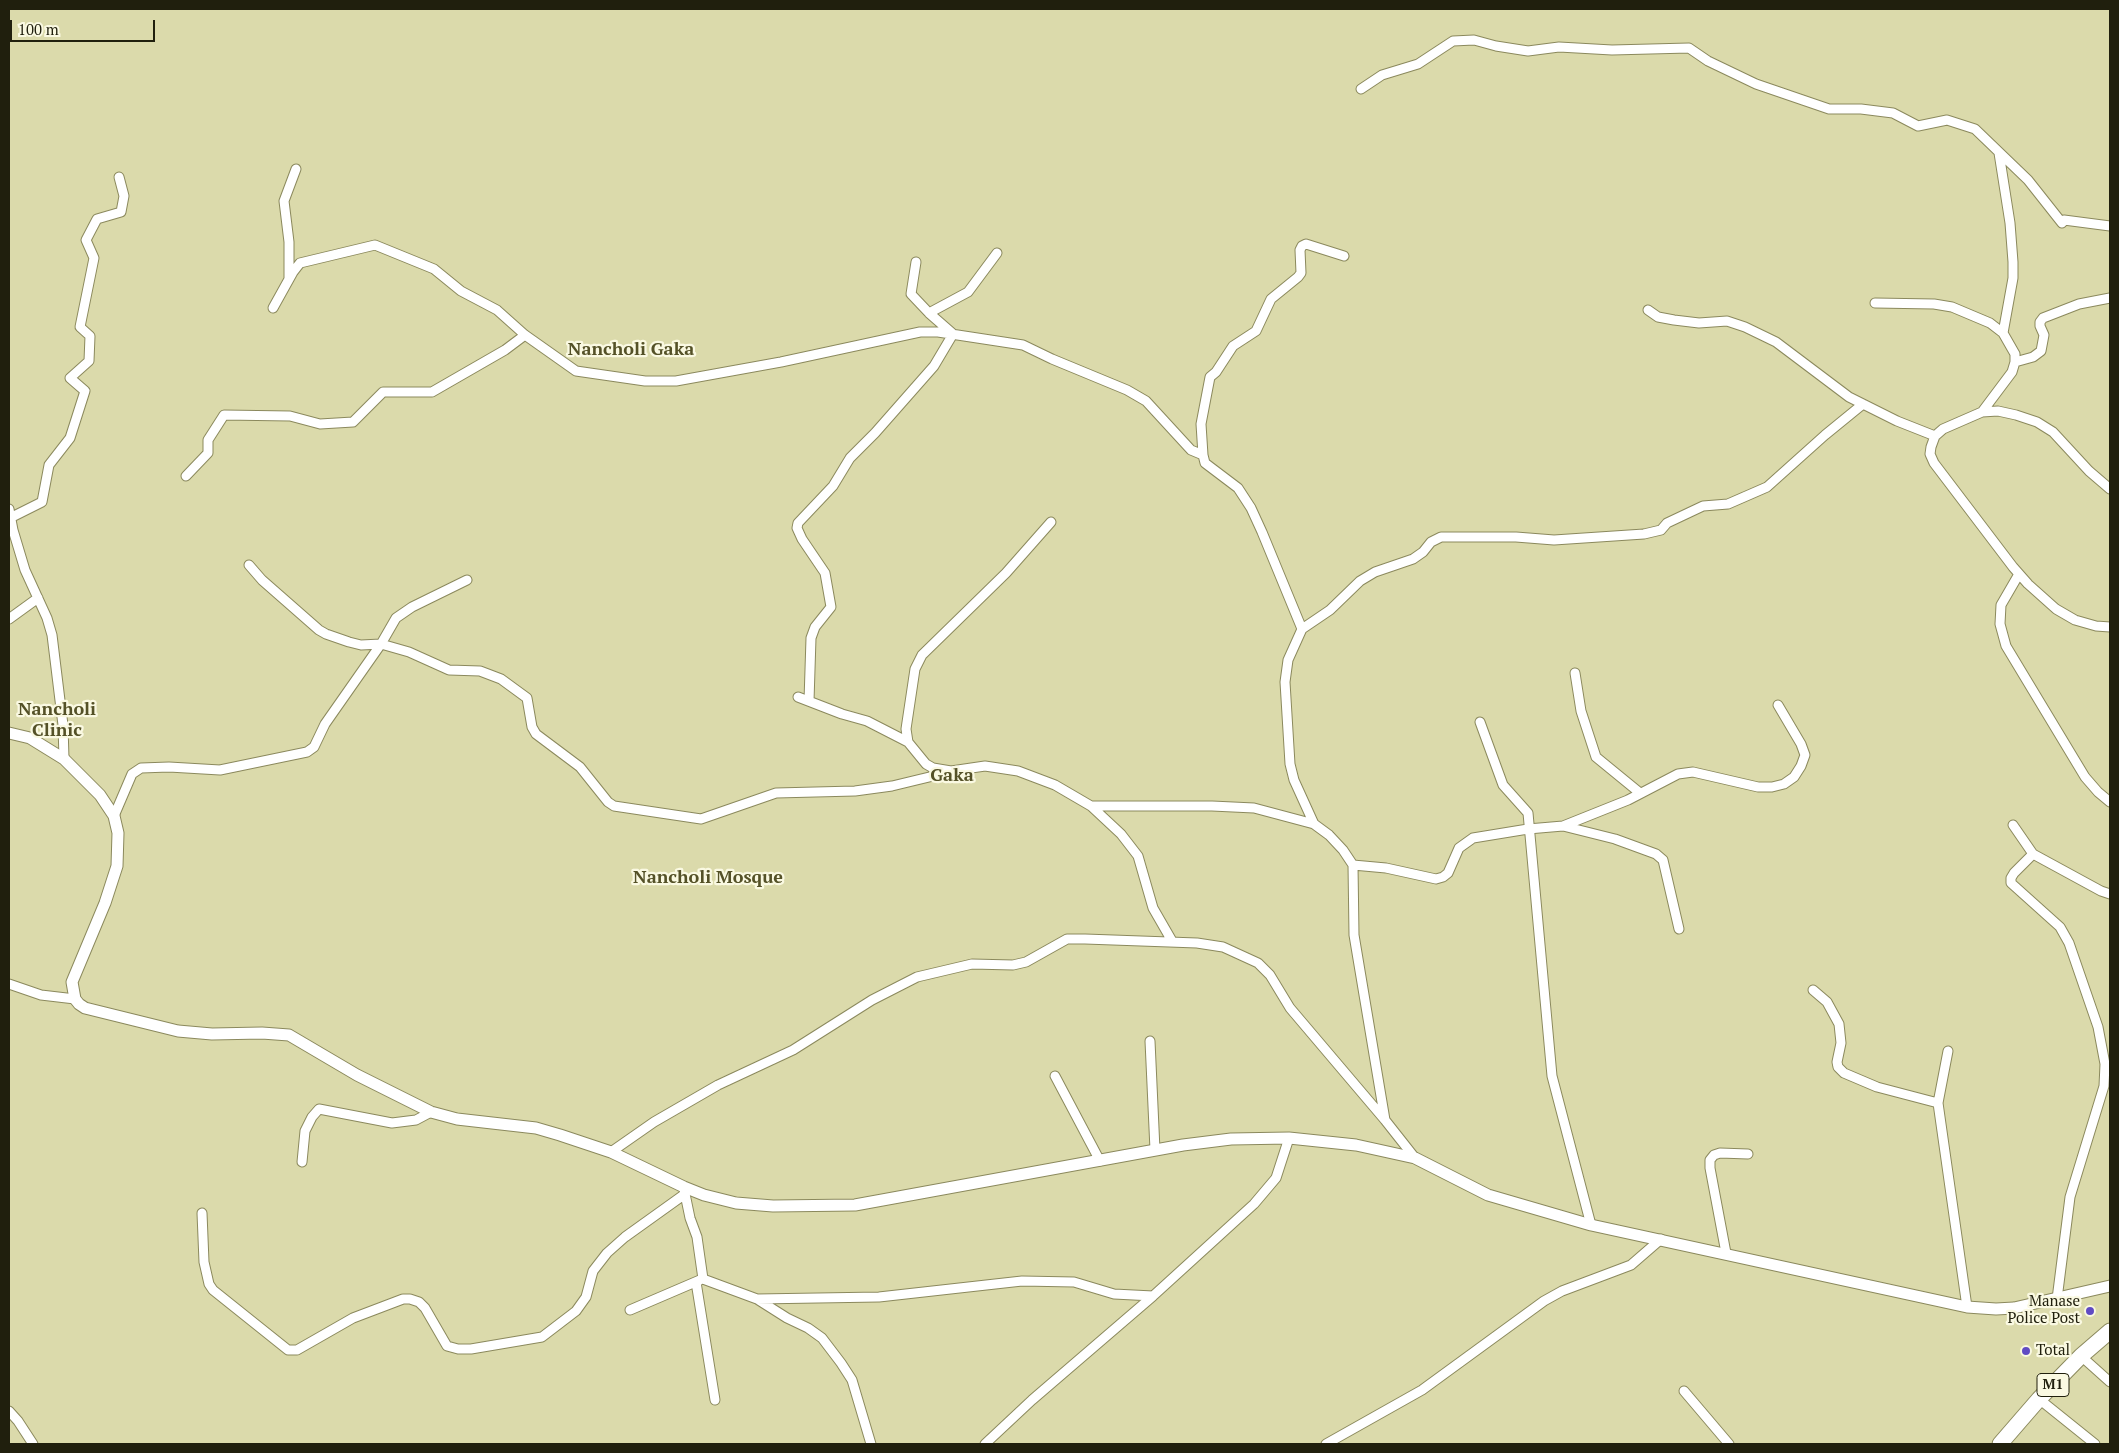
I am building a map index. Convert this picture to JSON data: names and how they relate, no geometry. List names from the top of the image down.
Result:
{
  "streets": {
    "highway": ["M1"]
  },
  "districts": [
    "Nancholi Gaka",
    "Nancholi Clinic",
    "Gaka",
    "Nancholi Mosque"
  ],
  "places": ["Manase Police Post", "Total"],
  "scale_bar": "100 m"
}
